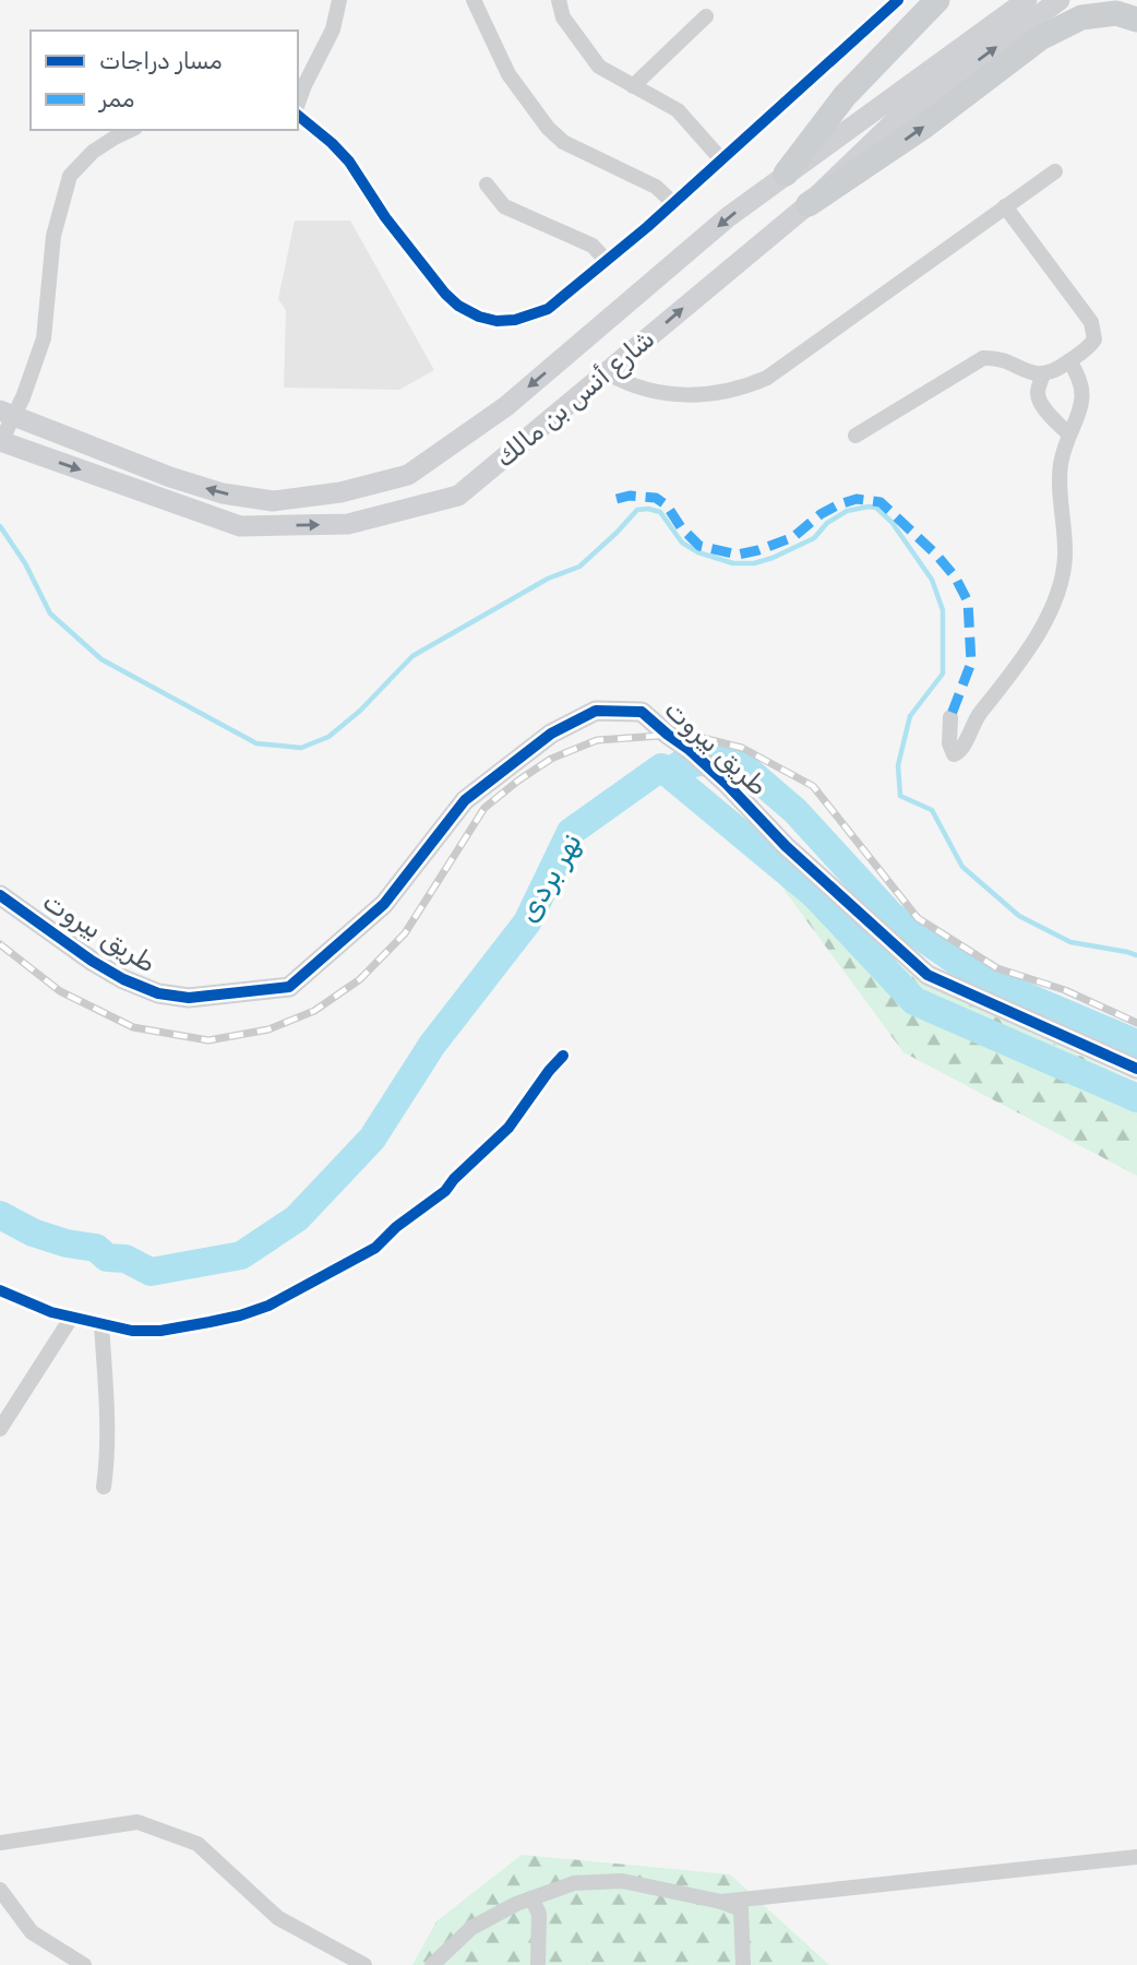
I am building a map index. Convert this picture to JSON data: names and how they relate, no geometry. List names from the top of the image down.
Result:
{
  "streets": {
    "main road": ["شارع أنس بن مالك", "طريق بيروت"]
  },
  "water": ["نهر بردى"],
  "legend": ["مسار دراجات", "ممر"]
}
